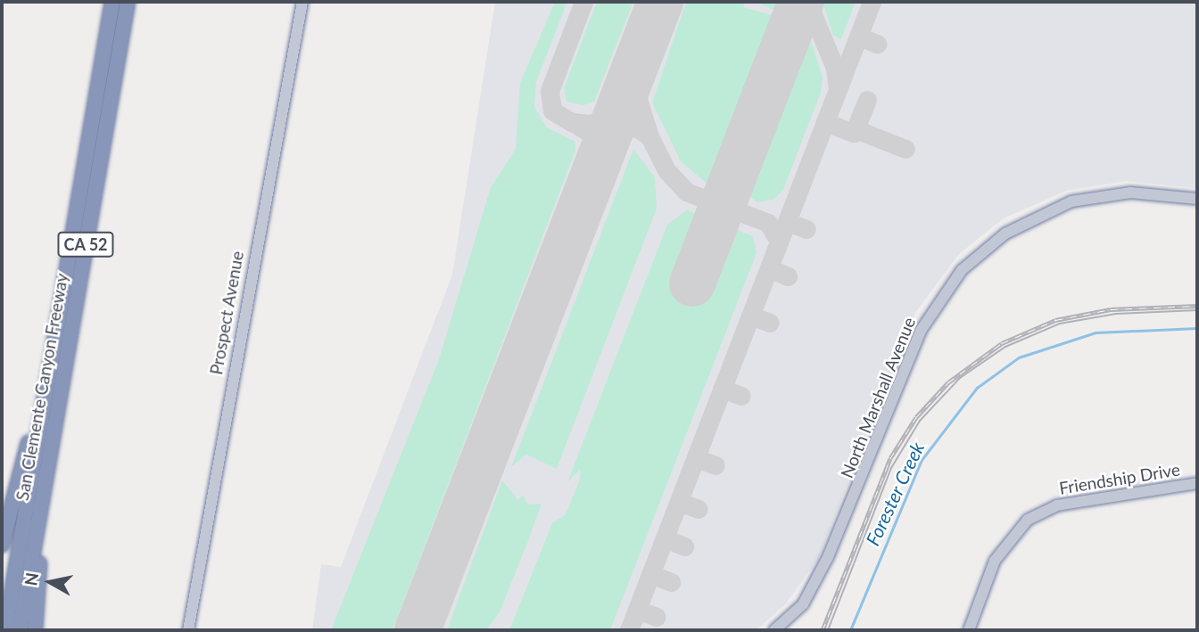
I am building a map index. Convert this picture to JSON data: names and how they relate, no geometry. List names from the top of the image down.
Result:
{
  "streets": {
    "highway": ["CA 52", "San Clemente Canyon Freeway"],
    "main road": ["Prospect Avenue", "North Marshall Avenue", "Friendship Drive"]
  },
  "water": ["Forester Creek"],
  "north": "left"
}
